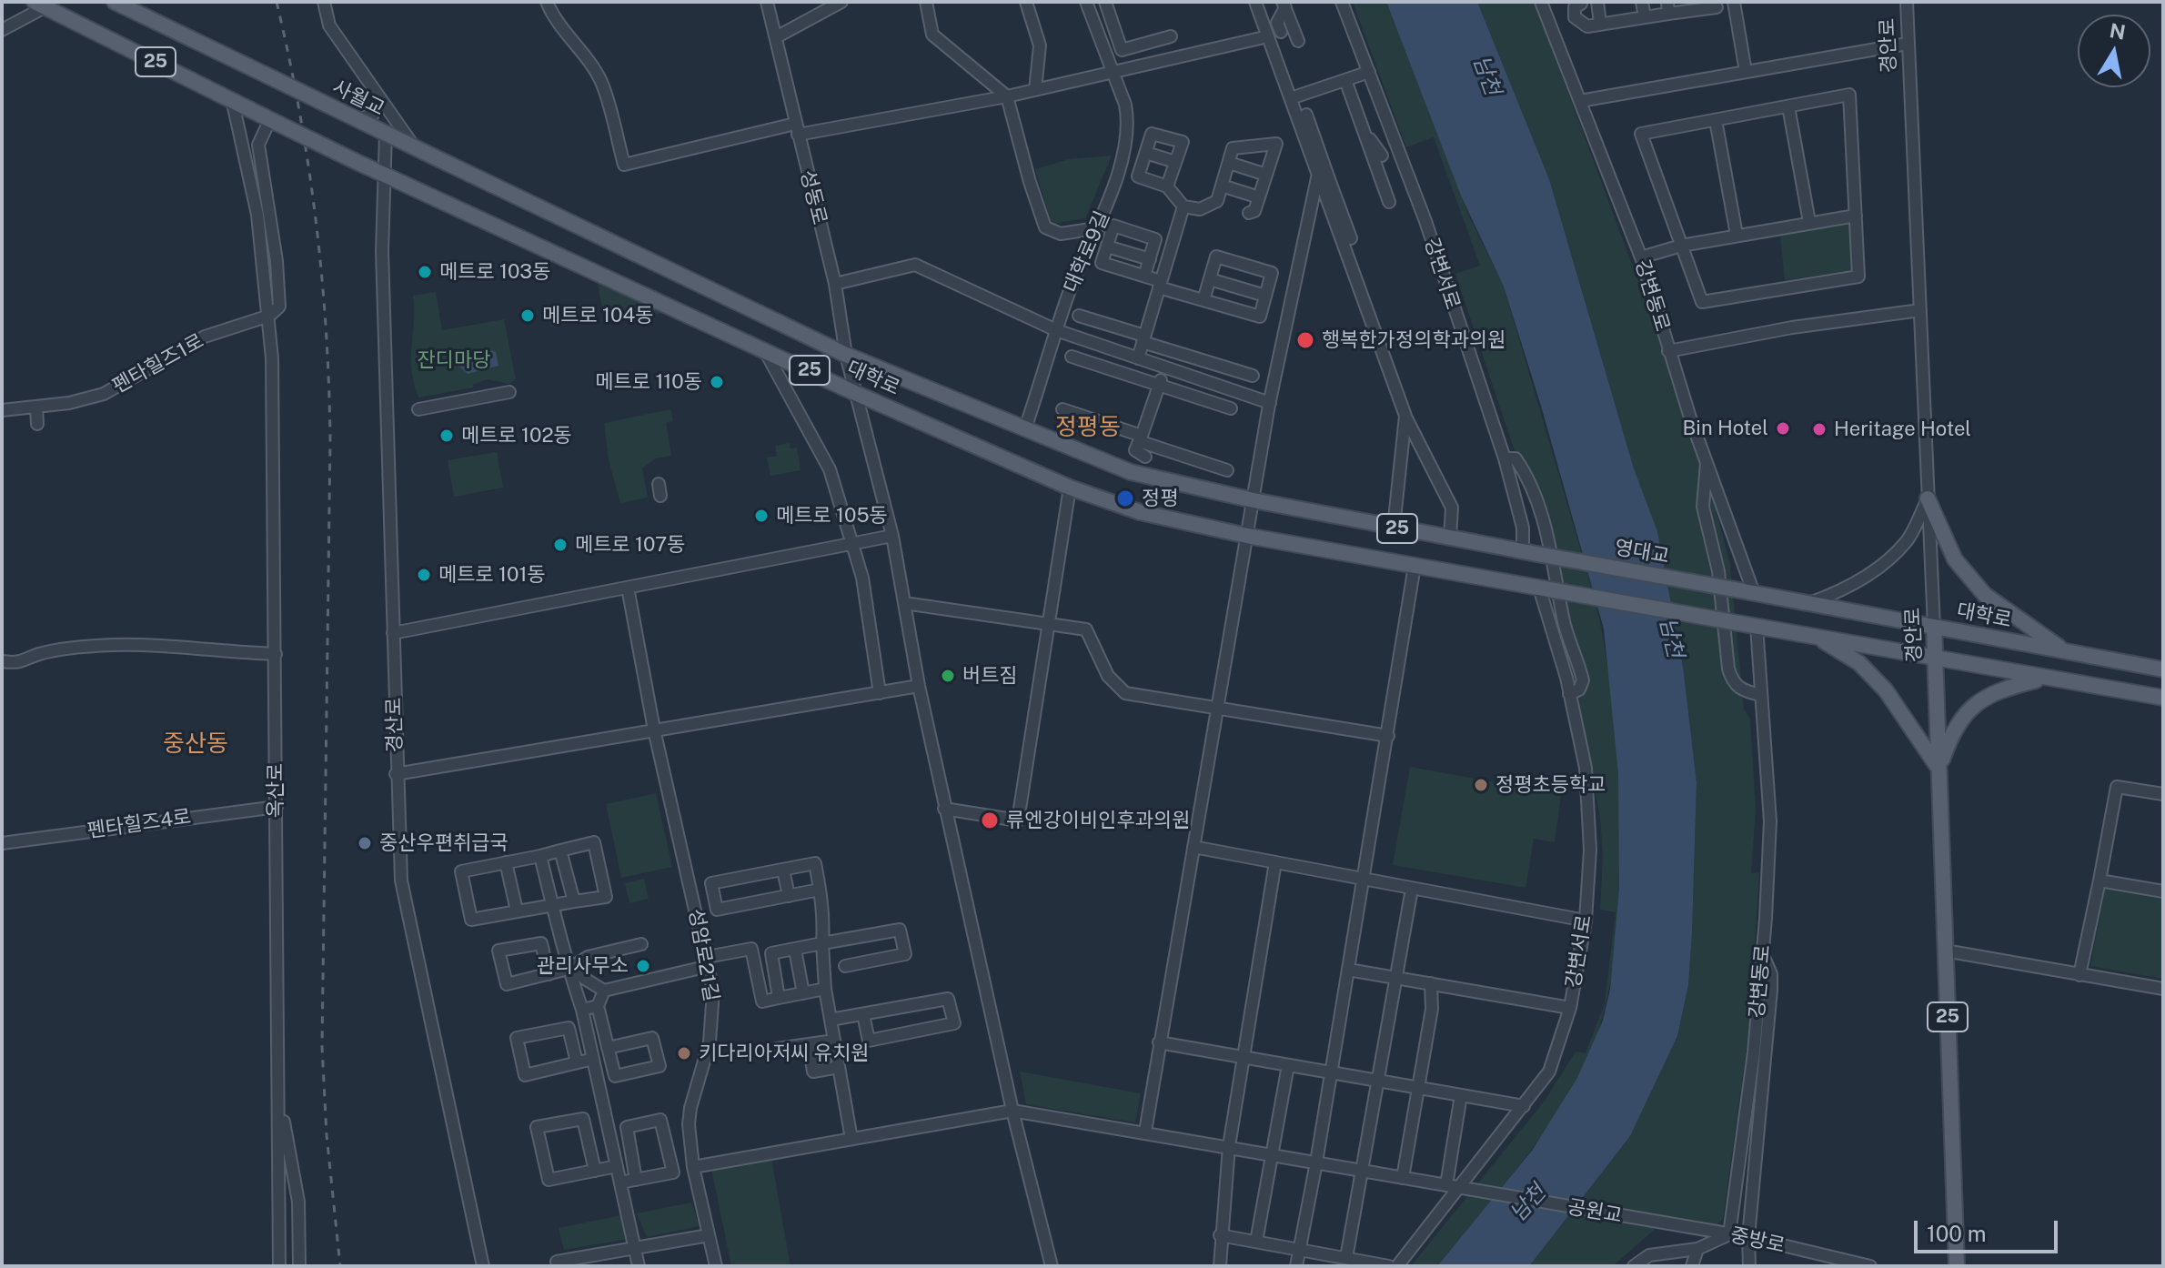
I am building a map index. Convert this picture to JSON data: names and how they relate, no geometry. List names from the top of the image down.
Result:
{
  "streets": {
    "main road": [
      "경안로",
      "25",
      "사월교",
      "대학로",
      "영대교"
    ],
    "street": [
      "성동로",
      "대학로9길",
      "강변서로",
      "강변동로",
      "펜타힐즈1로",
      "경산로",
      "옥산로",
      "펜타힐즈4로",
      "성암로21길",
      "공원교",
      "중방로"
    ]
  },
  "crossings": [
    ["경안로", "대학로"],
    ["25", "대학로"],
    ["25", "경산로"],
    ["사월교", "대학로"],
    ["사월교", "경산로"],
    ["성동로", "대학로"],
    ["성동로", "공원교"],
    ["대학로9길", "대학로"],
    ["강변서로", "대학로"],
    ["강변서로", "공원교"],
    ["강변동로", "대학로"],
    ["강변동로", "영대교"],
    ["강변동로", "중방로"],
    ["펜타힐즈1로", "옥산로"],
    ["대학로", "영대교"],
    ["대학로", "경산로"],
    ["옥산로", "펜타힐즈4로"],
    ["성암로21길", "공원교"],
    ["공원교", "중방로"]
  ],
  "districts": ["정평동", "중산동"],
  "water": ["남천"],
  "parks": ["잔디마당"],
  "places": [
    "메트로 103동",
    "메트로 104동",
    "행복한가정의학과의원",
    "메트로 110동",
    "Bin Hotel",
    "Heritage Hotel",
    "메트로 102동",
    "정평",
    "메트로 105동",
    "메트로 107동",
    "메트로 101동",
    "버트짐",
    "정평초등학교",
    "류엔강이비인후과의원",
    "중산우편취급국",
    "관리사무소",
    "키다리아저씨 유치원"
  ],
  "scale_bar": "100 m",
  "north": "top"
}
